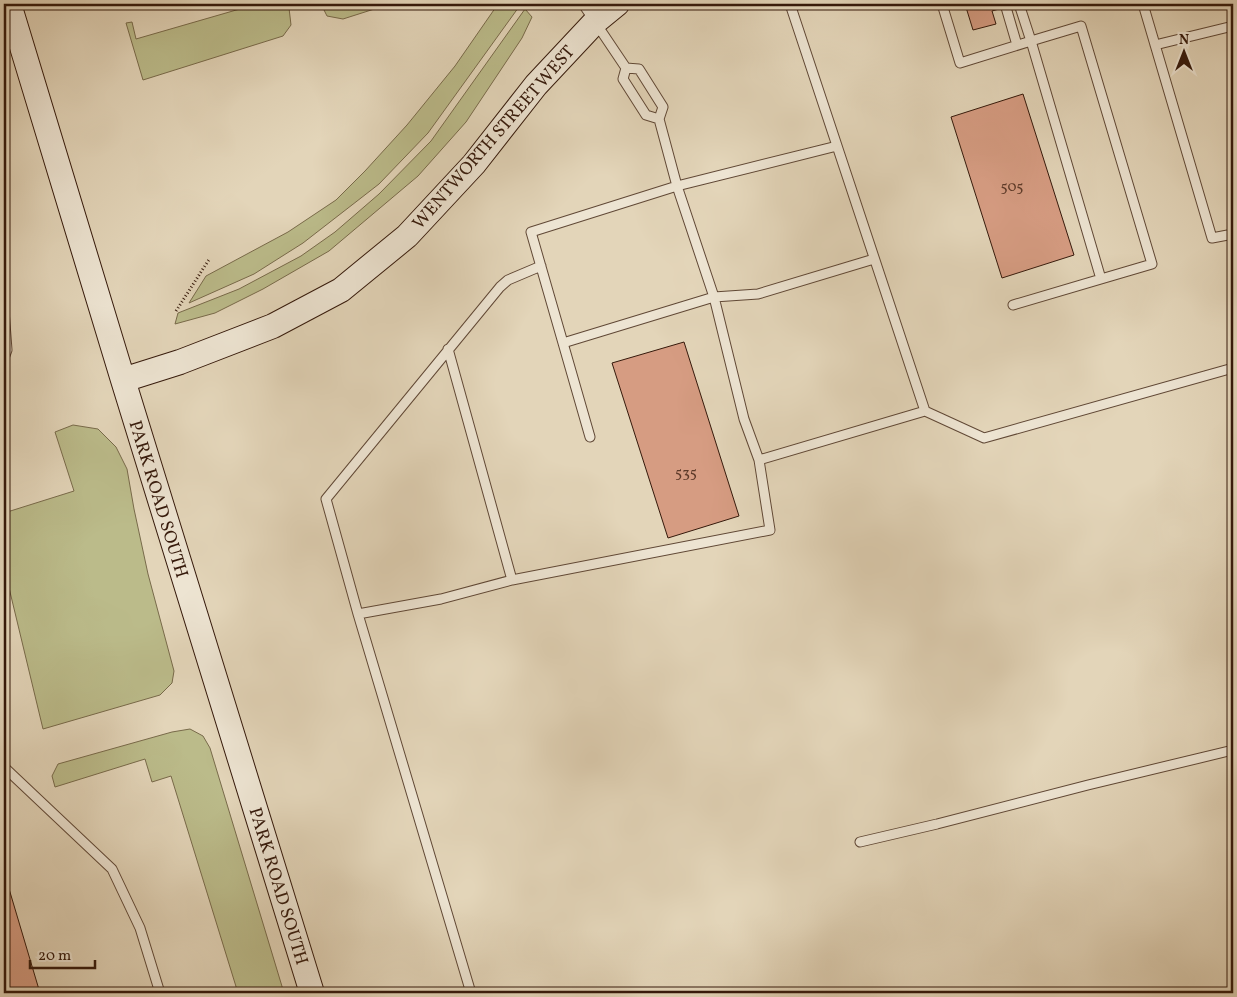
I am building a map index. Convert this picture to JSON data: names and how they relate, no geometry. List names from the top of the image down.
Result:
{
  "streets": {
    "main road": ["WENTWORTH STREET WEST", "PARK ROAD SOUTH"]
  },
  "crossings": [
    ["WENTWORTH STREET WEST", "PARK ROAD SOUTH"]
  ],
  "house_numbers": ["505", "535"],
  "scale_bar": "20 m",
  "north": "top"
}
